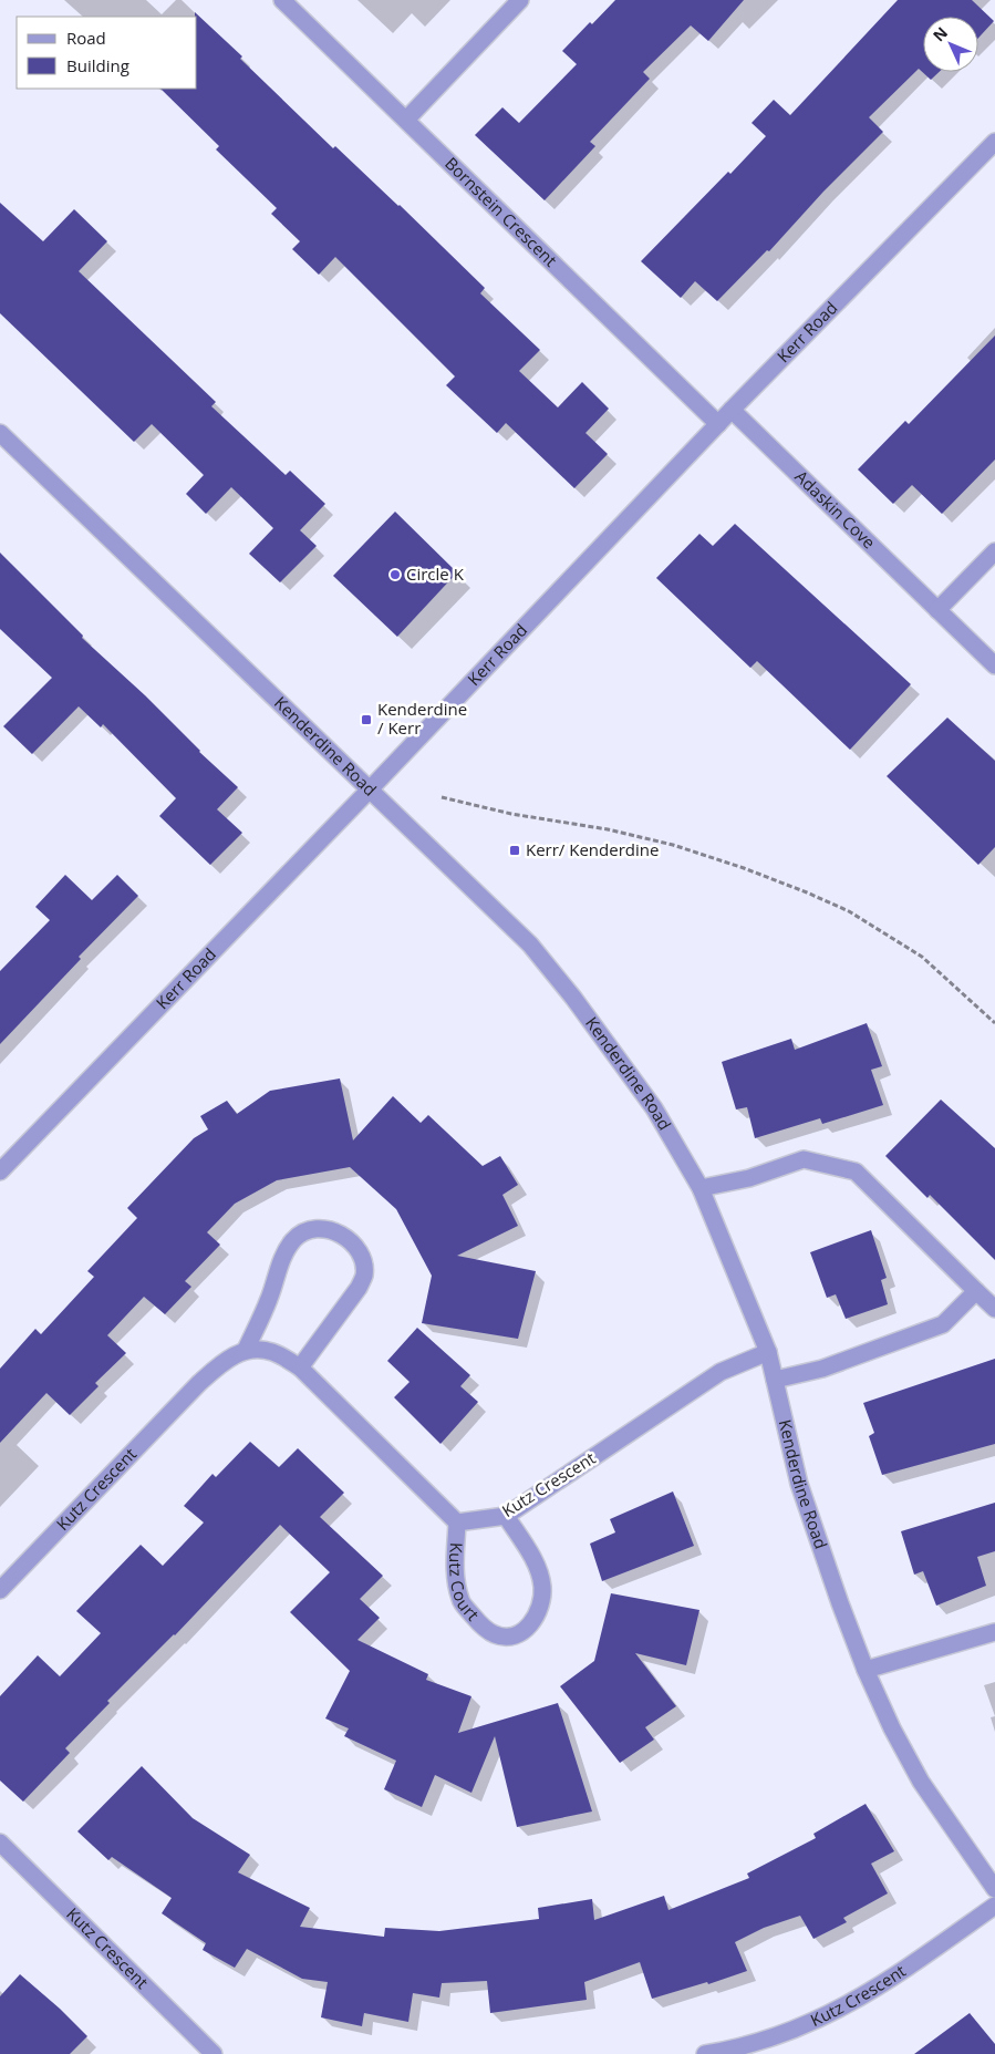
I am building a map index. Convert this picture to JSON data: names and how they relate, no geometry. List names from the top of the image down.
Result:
{
  "streets": {
    "street": [
      "Bornstein Crescent",
      "Kerr Road",
      "Adaskin Cove",
      "Kenderdine Road",
      "Kutz Crescent",
      "Kutz Court"
    ]
  },
  "crossings": [
    ["Bornstein Crescent", "Kerr Road"],
    ["Kerr Road", "Adaskin Cove"],
    ["Kerr Road", "Kenderdine Road"],
    ["Kenderdine Road", "Kutz Crescent"],
    ["Kutz Crescent", "Kutz Court"]
  ],
  "places": {
    "other": ["Circle K"],
    "transit": ["Kenderdine / Kerr", "Kerr/ Kenderdine"]
  },
  "legend": ["Road", "Building"],
  "north": "top left"
}
